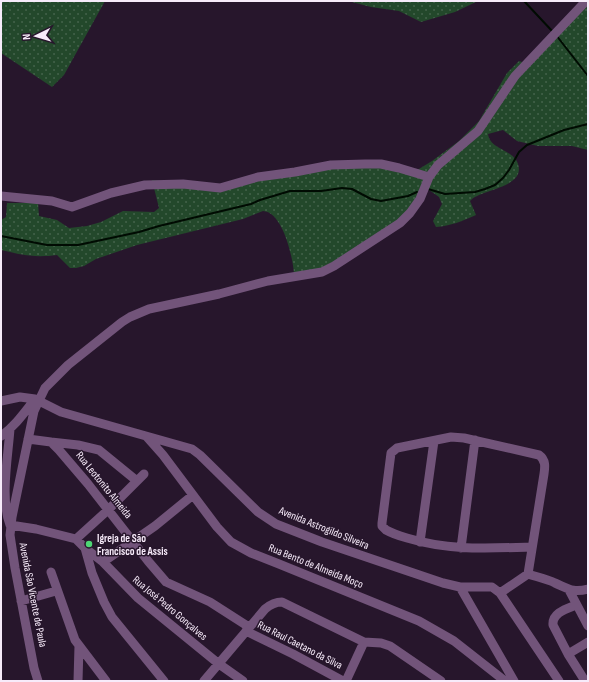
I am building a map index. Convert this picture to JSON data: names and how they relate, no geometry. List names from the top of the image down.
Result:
{
  "streets": {
    "street": [
      "Rua Leotonito Almeida",
      "Avenida Astrogildo Silveira",
      "Rua Bento de Almeida Moço",
      "Avenida São Vicente de Paula",
      "Rua José Pedro Gonçalves",
      "Rua Raul Caetano da Silva"
    ]
  },
  "crossings": [
    ["Rua Leotonito Almeida", "Rua Raul Caetano da Silva"],
    ["Avenida Astrogildo Silveira", "Rua Bento de Almeida Moço"],
    ["Avenida Astrogildo Silveira", "Avenida São Vicente de Paula"]
  ],
  "places": ["Igreja de São Francisco de Assis"],
  "north": "left"
}
